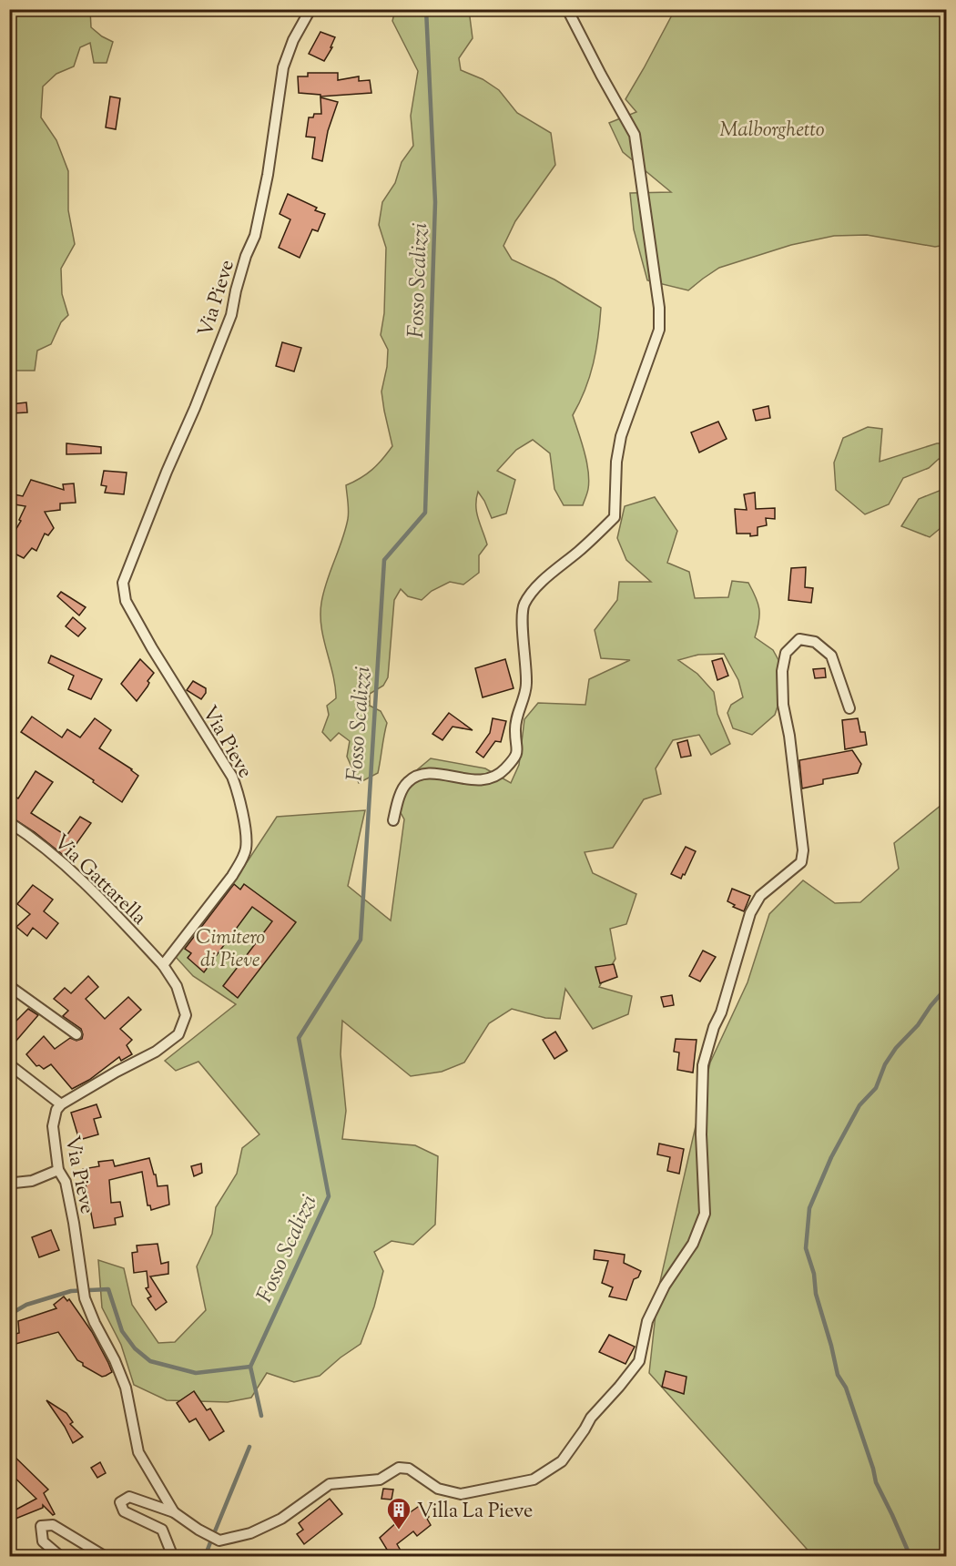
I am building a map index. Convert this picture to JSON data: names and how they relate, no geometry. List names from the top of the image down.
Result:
{
  "streets": {
    "street": ["Via Pieve", "Via Gattarella"]
  },
  "crossings": [
    ["Via Pieve", "Via Gattarella"]
  ],
  "water": ["Fosso Scalizzi"],
  "parks": ["Malborghetto", "Cimitero di Pieve"],
  "places": {
    "building": ["Villa La Pieve"]
  }
}
